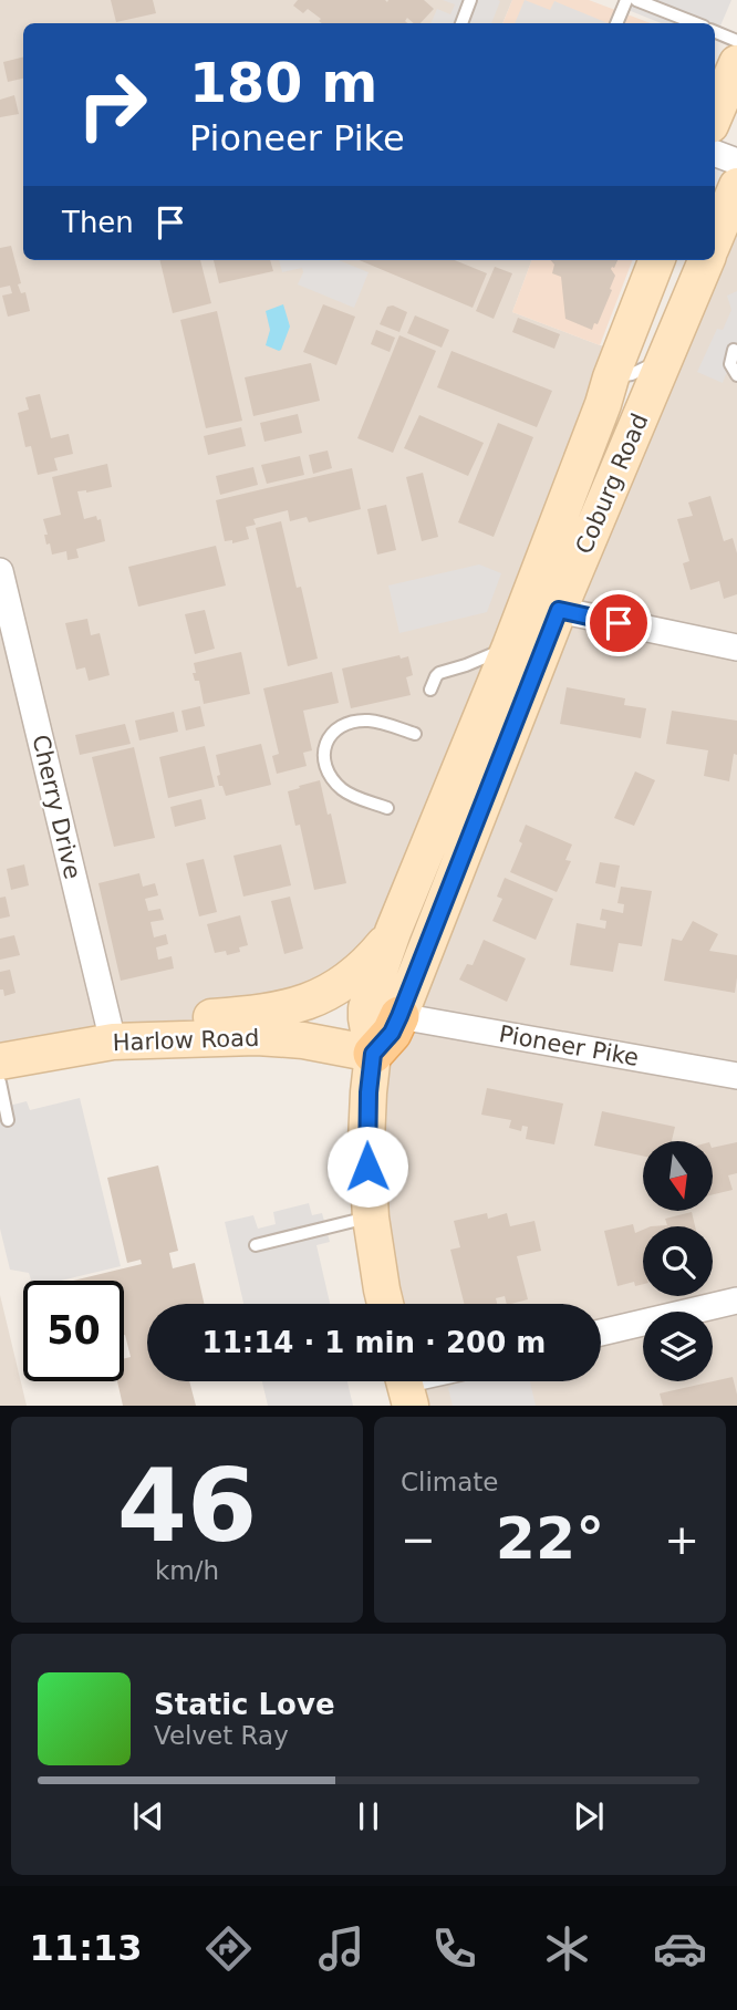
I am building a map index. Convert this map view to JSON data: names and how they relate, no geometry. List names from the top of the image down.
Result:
{
  "streets": {
    "main road": ["Coburg Road", "Harlow Road"],
    "street": ["Cherry Drive", "Pioneer Pike"]
  },
  "crossings": [
    ["Coburg Road", "Harlow Road"],
    ["Coburg Road", "Pioneer Pike"],
    ["Cherry Drive", "Harlow Road"]
  ],
  "north": "bottom",
  "page": {
    "turn": ["180 m", "Pioneer Pike"],
    "then": "Then",
    "limit": "50",
    "trip": "11:14 · 1 min · 200 m",
    "tile": [
      ["46", "km/h"],
      "Climate"
    ],
    "heat": ["−", "22°", "+"],
    "song": ["Static Love", "Velvet Ray"],
    "tabs": "11:13"
  }
}
